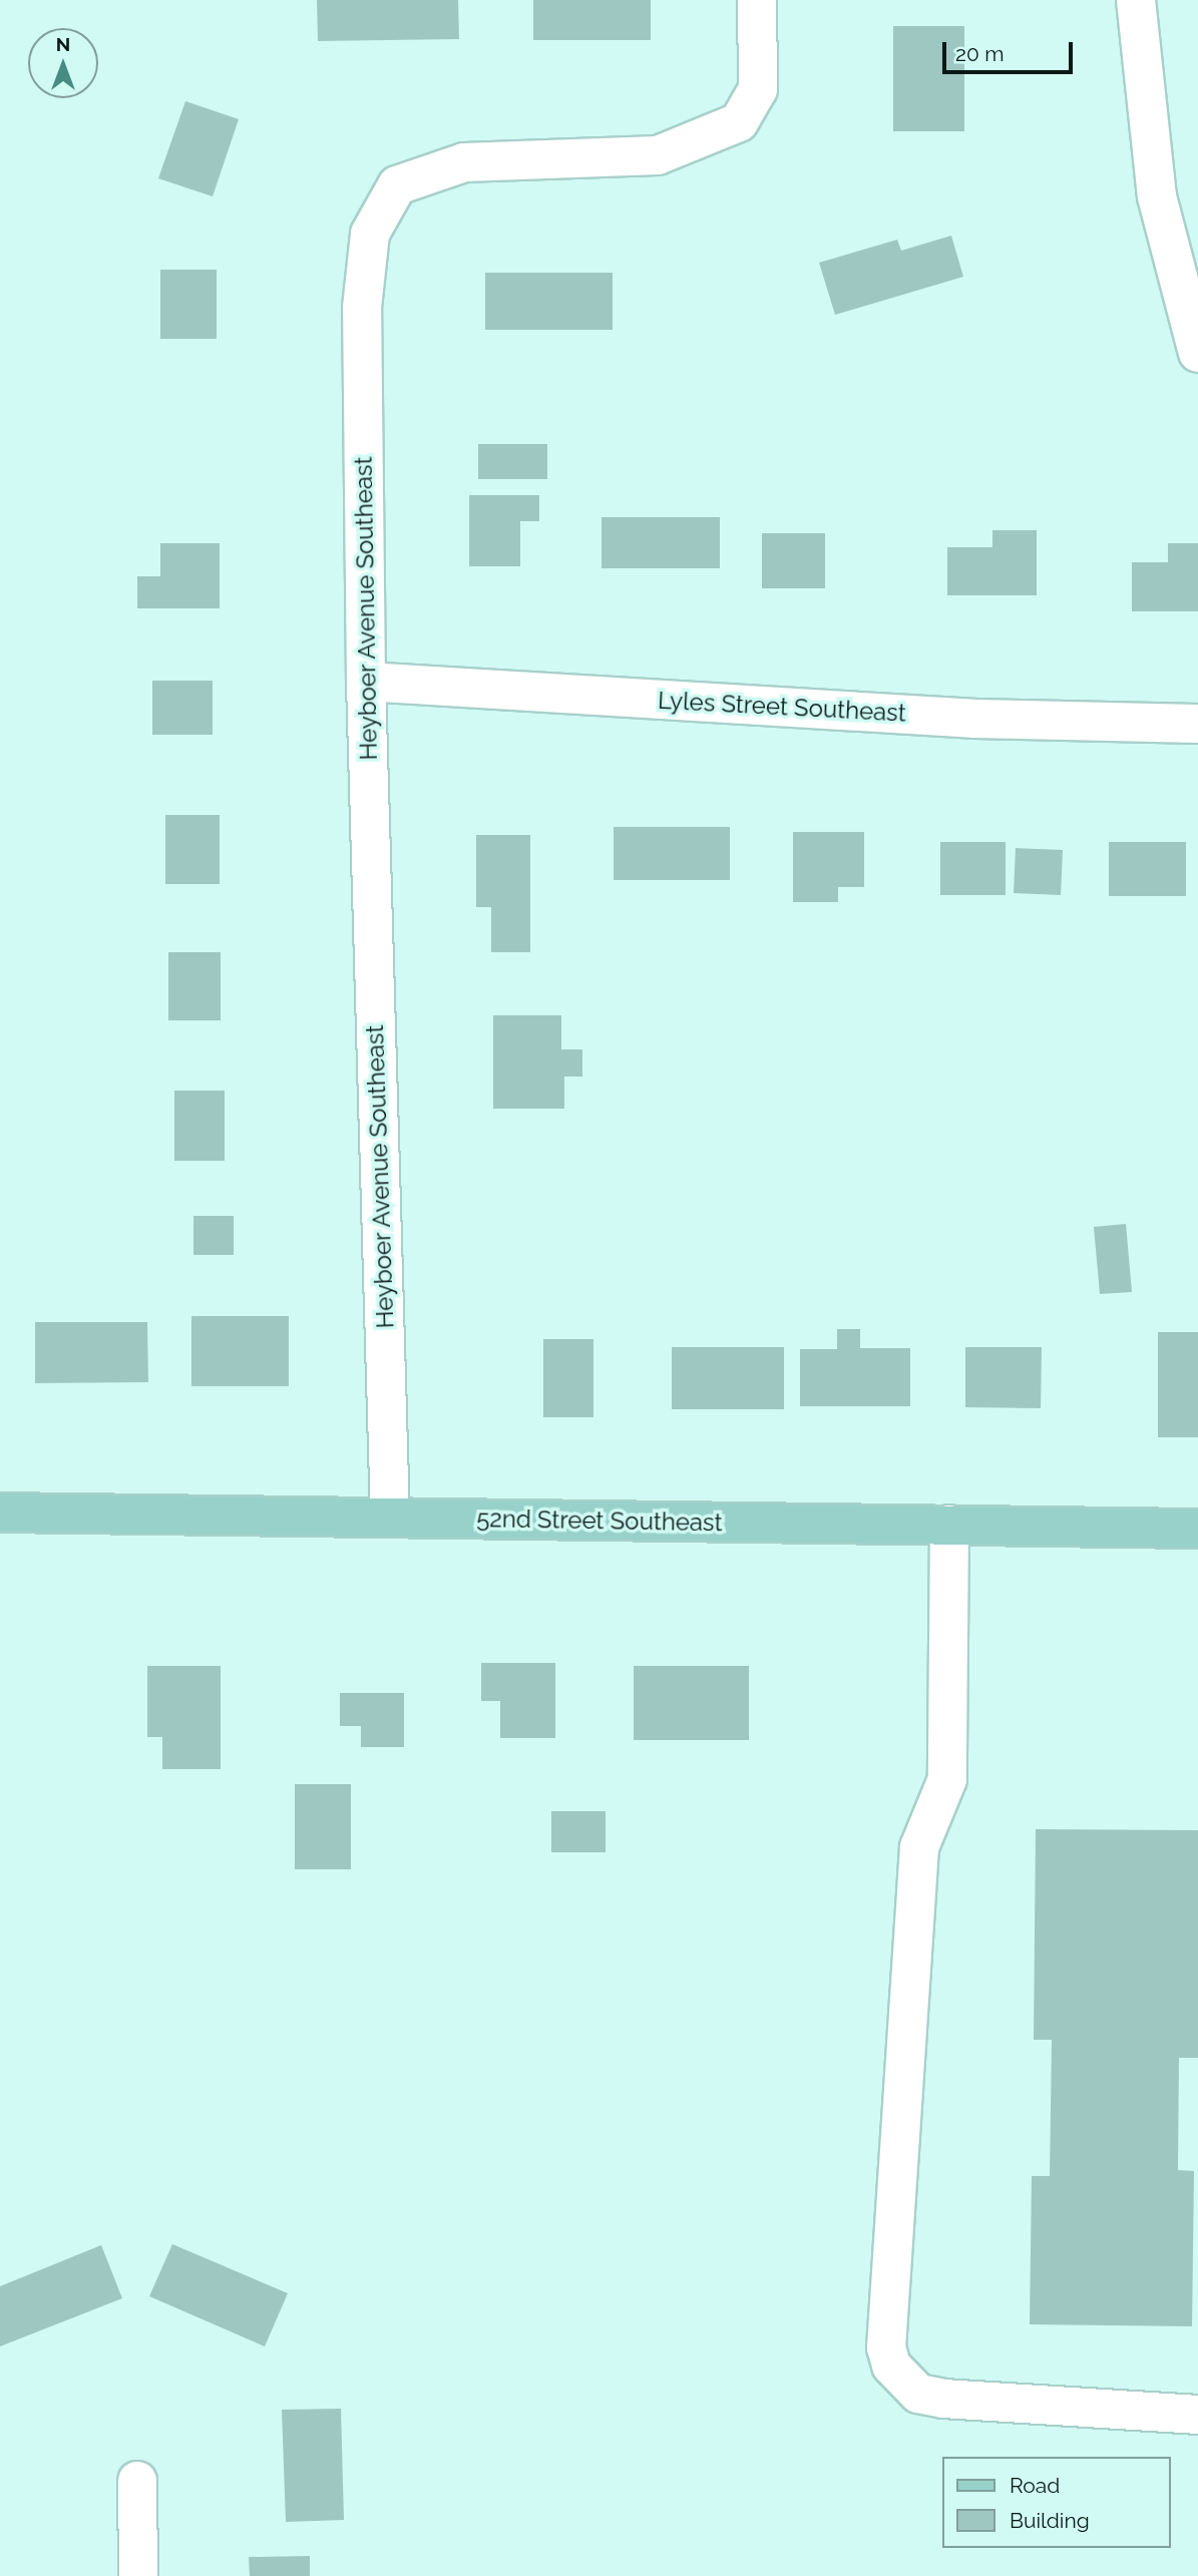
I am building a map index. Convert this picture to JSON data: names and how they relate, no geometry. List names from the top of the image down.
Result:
{
  "streets": {
    "main road": ["52nd Street Southeast"],
    "street": ["Heyboer Avenue Southeast", "Lyles Street Southeast"]
  },
  "crossings": [
    ["Heyboer Avenue Southeast", "Lyles Street Southeast"],
    ["Heyboer Avenue Southeast", "52nd Street Southeast"]
  ],
  "legend": ["Road", "Building"],
  "scale_bar": "20 m",
  "north": "top"
}
